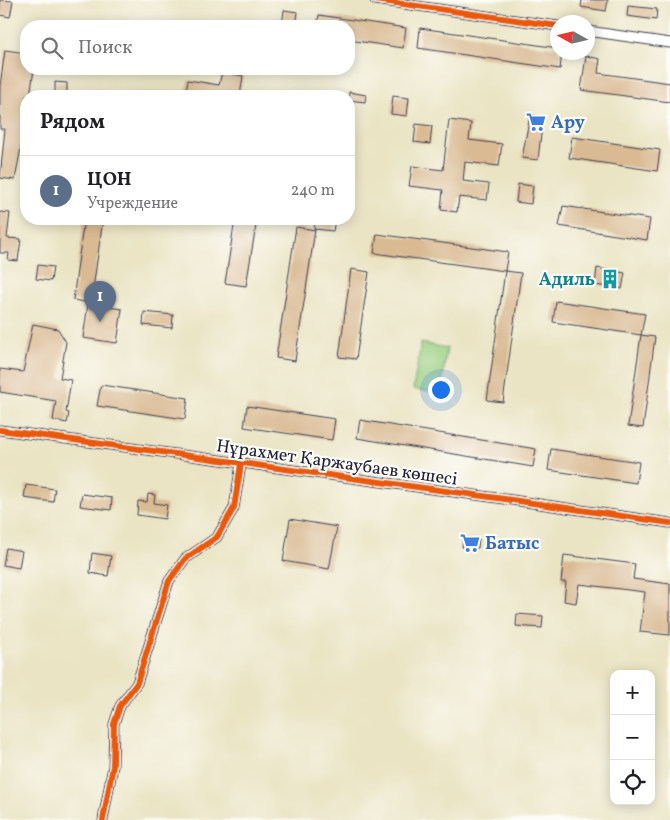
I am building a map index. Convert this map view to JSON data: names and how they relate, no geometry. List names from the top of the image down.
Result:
{
  "streets": {
    "street": ["Нұрахмет Қаржаубаев көшесі"]
  },
  "places": {
    "supermarket": ["Ару", "Батыс"],
    "building": ["Адиль"]
  },
  "north": "left",
  "page": {
    "search": "Поиск",
    "heading": "Рядом",
    "list": [
      {
        "mark": "1",
        "name": "ЦОН",
        "note": "Учреждение",
        "value": "240 m"
      }
    ],
    "pins": "1",
    "map_buttons": ["+", "−"]
  }
}
